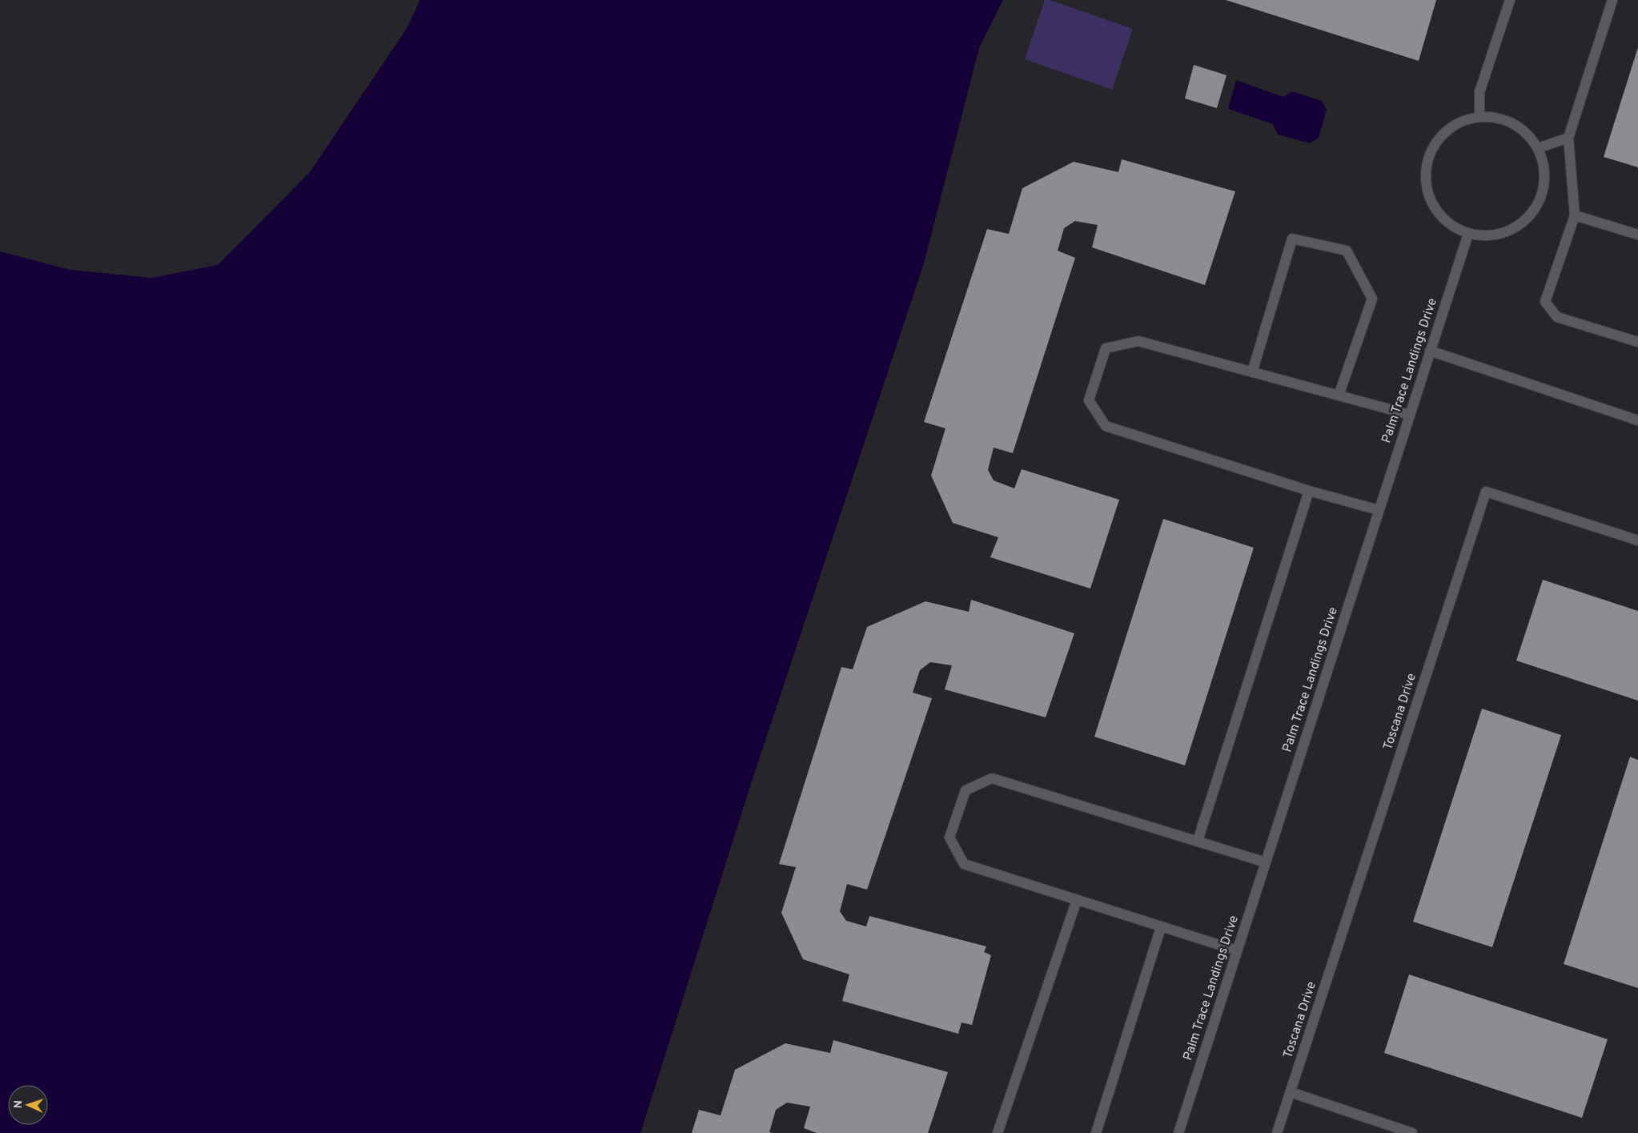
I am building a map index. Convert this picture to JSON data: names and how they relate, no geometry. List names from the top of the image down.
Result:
{
  "streets": {
    "street": ["Palm Trace Landings Drive", "Toscana Drive"]
  },
  "north": "left"
}
